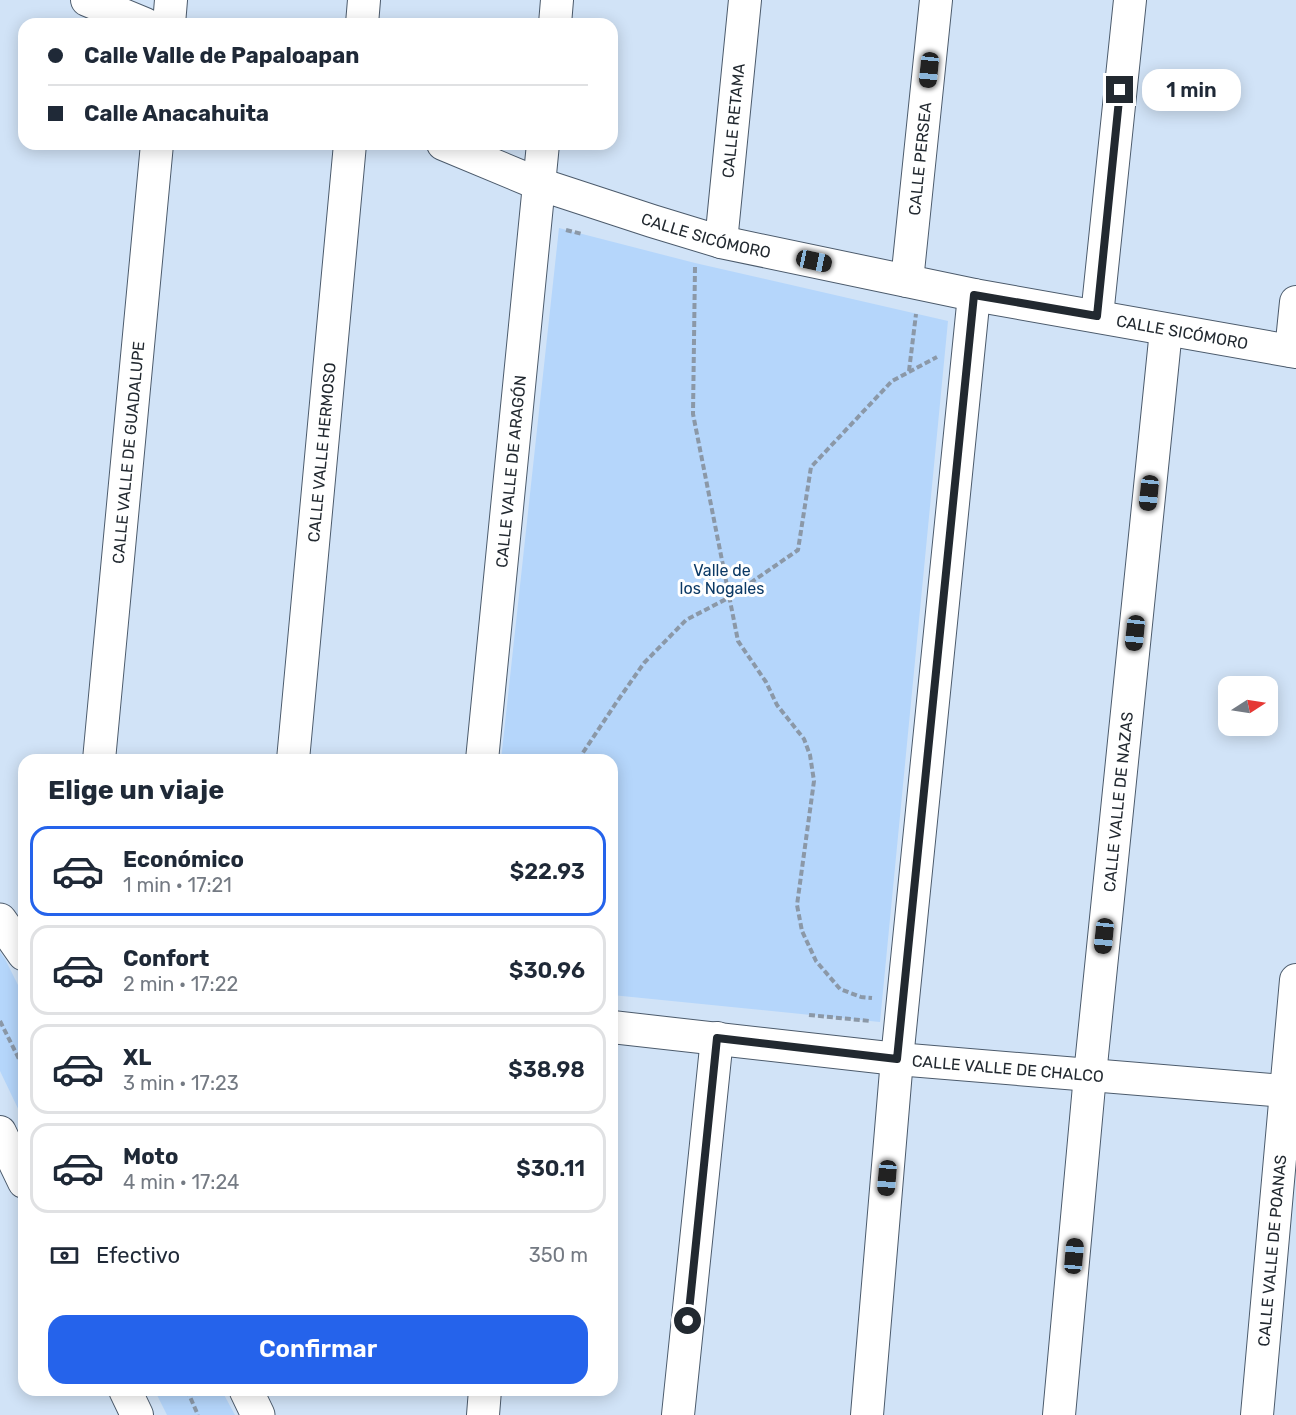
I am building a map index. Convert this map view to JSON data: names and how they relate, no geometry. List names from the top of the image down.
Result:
{
  "streets": {
    "street": [
      "CALLE RETAMA",
      "CALLE PERSEA",
      "CALLE SICÓMORO",
      "CALLE VALLE DE GUADALUPE",
      "CALLE VALLE HERMOSO",
      "CALLE VALLE DE ARAGÓN",
      "CALLE VALLE DE NAZAS",
      "CALLE VALLE DE CHALCO",
      "CALLE VALLE DE POANAS"
    ]
  },
  "crossings": [
    ["CALLE RETAMA", "CALLE SICÓMORO"],
    ["CALLE PERSEA", "CALLE SICÓMORO"],
    ["CALLE SICÓMORO", "CALLE VALLE DE ARAGÓN"],
    ["CALLE SICÓMORO", "CALLE VALLE DE NAZAS"],
    ["CALLE VALLE DE NAZAS", "CALLE VALLE DE CHALCO"],
    ["CALLE VALLE DE CHALCO", "CALLE VALLE DE POANAS"]
  ],
  "parks": ["Valle de los Nogales"],
  "north": "right",
  "page": {
    "banner": ["Calle Valle de Papaloapan", "Calle Anacahuita"],
    "bubble": "1 min",
    "heading": "Elige un viaje",
    "list": [
      {
        "name": "Económico",
        "note": "1 min · 17:21",
        "value": "$22.93"
      },
      {
        "name": "Confort",
        "note": "2 min · 17:22",
        "value": "$30.96"
      },
      {
        "name": "XL",
        "note": "3 min · 17:23",
        "value": "$38.98"
      },
      {
        "name": "Moto",
        "note": "4 min · 17:24",
        "value": "$30.11"
      }
    ],
    "pay": ["Efectivo", "350 m"],
    "buttons": "Confirmar"
  }
}
